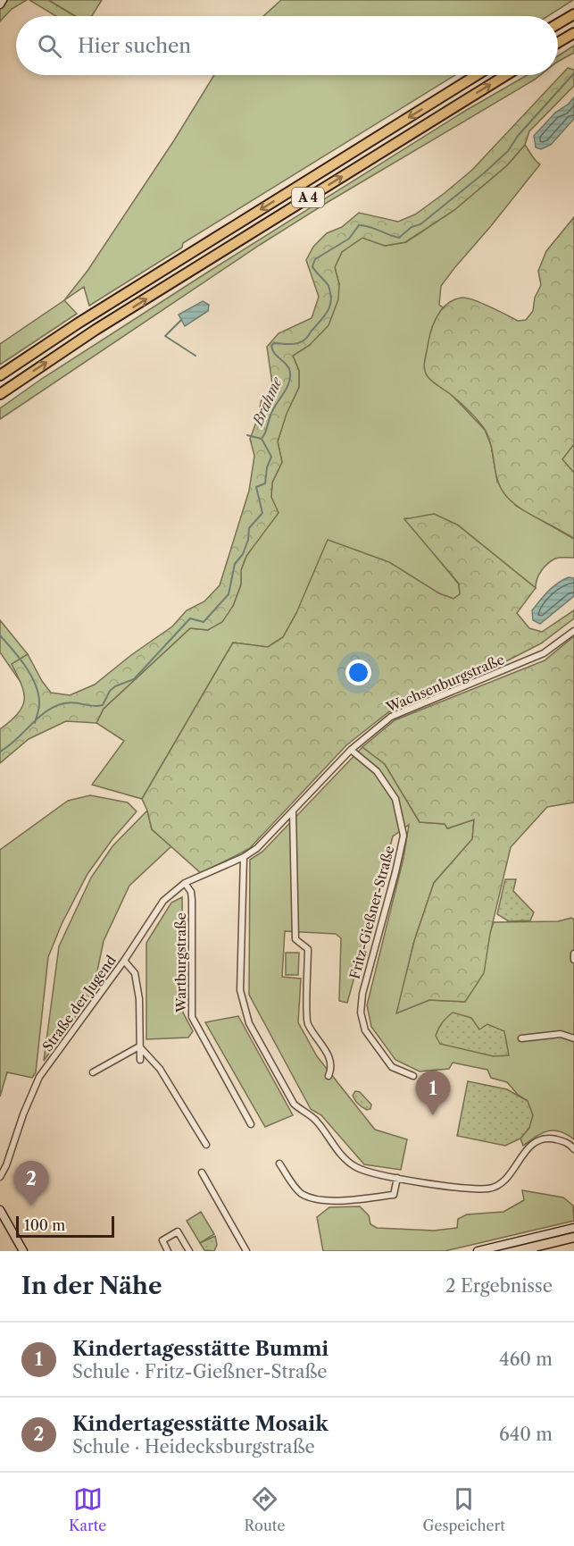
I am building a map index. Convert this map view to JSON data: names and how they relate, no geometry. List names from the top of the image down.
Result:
{
  "streets": {
    "highway": ["A 4"],
    "street": [
      "Wachsenburgstraße",
      "Fritz-Gießner-Straße",
      "Wartburgstraße",
      "Straße der Jugend"
    ]
  },
  "crossings": [
    ["Wachsenburgstraße", "Fritz-Gießner-Straße"],
    ["Wachsenburgstraße", "Straße der Jugend"],
    ["Wartburgstraße", "Straße der Jugend"]
  ],
  "water": ["Brahme"],
  "scale_bar": "100 m",
  "page": {
    "search": "Hier suchen",
    "pins": ["1", "2"],
    "scale": "100 m",
    "heading": ["In der Nähe", "2 Ergebnisse"],
    "list": [
      {
        "mark": "1",
        "name": "Kindertagesstätte Bummi",
        "note": "Schule · Fritz-Gießner-Straße",
        "value": "460 m"
      },
      {
        "mark": "2",
        "name": "Kindertagesstätte Mosaik",
        "note": "Schule · Heidecksburgstraße",
        "value": "640 m"
      }
    ],
    "nav": ["Karte", "Route", "Gespeichert"]
  }
}
